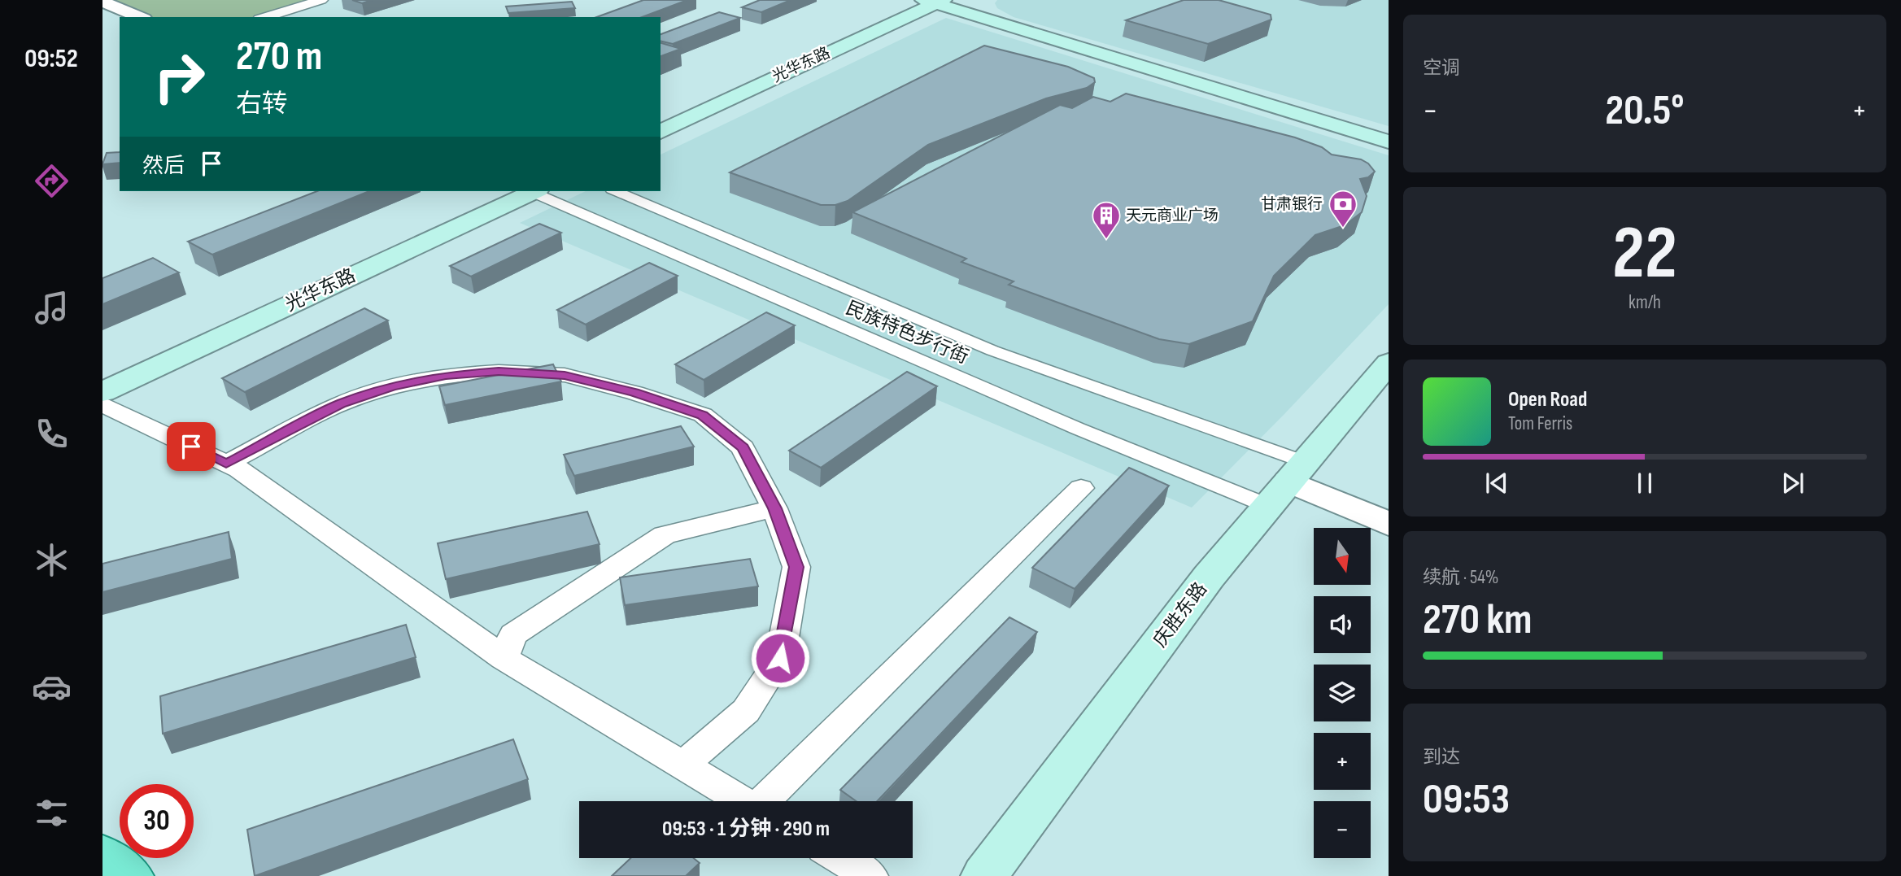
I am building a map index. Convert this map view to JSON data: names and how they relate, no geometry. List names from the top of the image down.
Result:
{
  "streets": {
    "main road": ["光华东路", "庆胜东路"],
    "street": ["民族特色步行街"]
  },
  "crossings": [
    ["民族特色步行街", "庆胜东路"]
  ],
  "places": {
    "bank": ["甘肃银行"],
    "building": ["天元商业广场"]
  },
  "north": "bottom",
  "page": {
    "tabs": "09:52",
    "tile": [
      "空调",
      ["22", "km/h"],
      ["续航 · 54%", "270 km"],
      ["到达", "09:53"]
    ],
    "turn": ["270 m", "右转"],
    "heat": ["−", "20.5°", "+"],
    "then": "然后",
    "song": ["Open Road", "Tom Ferris"],
    "map_buttons": ["+", "−"],
    "limit": "30",
    "trip": "09:53 · 1 分钟 · 290 m"
  }
}
